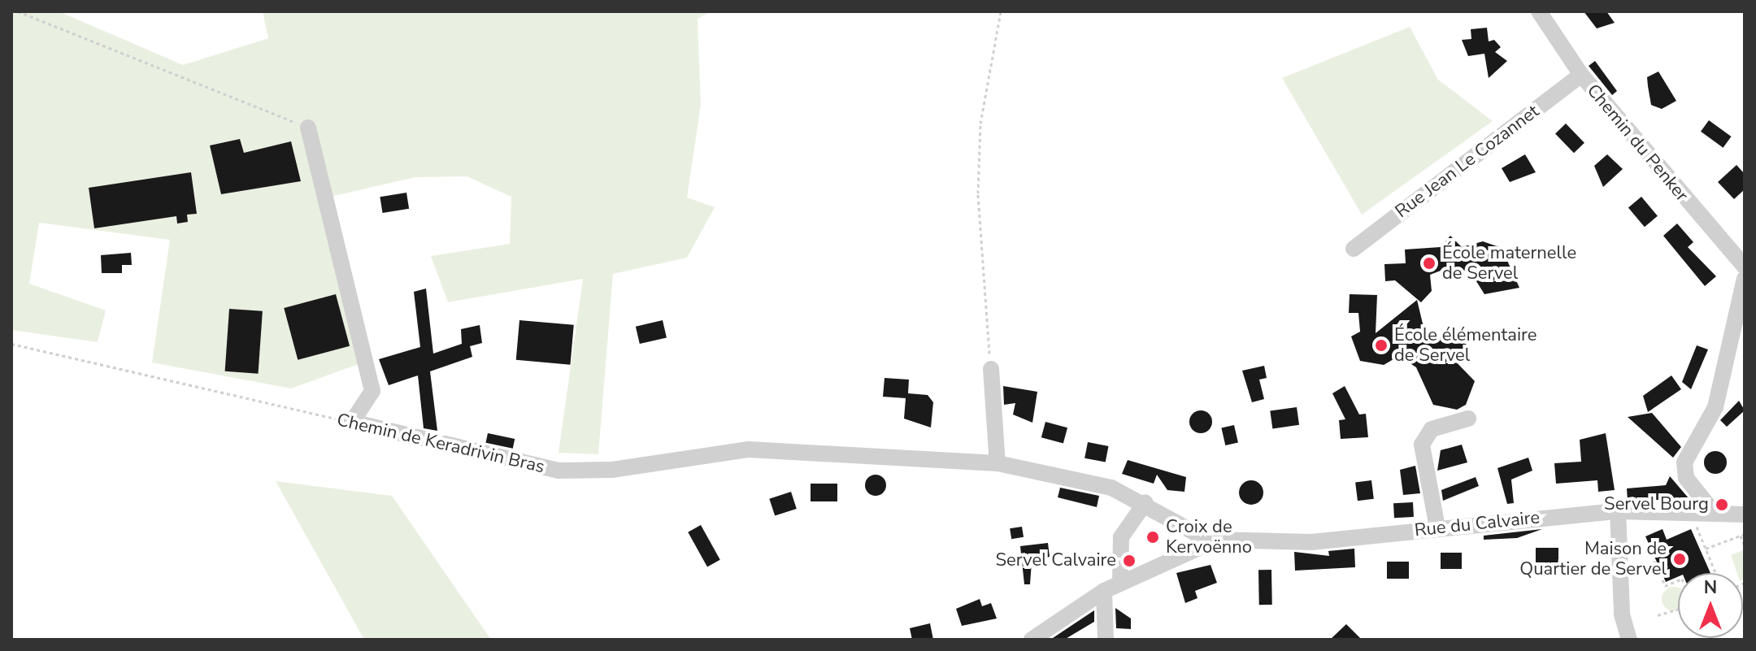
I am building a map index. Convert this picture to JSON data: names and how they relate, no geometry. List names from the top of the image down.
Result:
{
  "streets": {
    "street": [
      "Chemin du Penker",
      "Rue Jean Le Cozannet",
      "Chemin de Keradrivin Bras",
      "Rue du Calvaire"
    ]
  },
  "crossings": [
    ["Chemin du Penker", "Rue Jean Le Cozannet"],
    ["Chemin de Keradrivin Bras", "Rue du Calvaire"]
  ],
  "places": [
    "École maternelle de Servel",
    "École élémentaire de Servel",
    "Servel Bourg",
    "Croix de Kervoënno",
    "Maison de Quartier de Servel",
    "Servel Calvaire"
  ],
  "north": "top"
}
